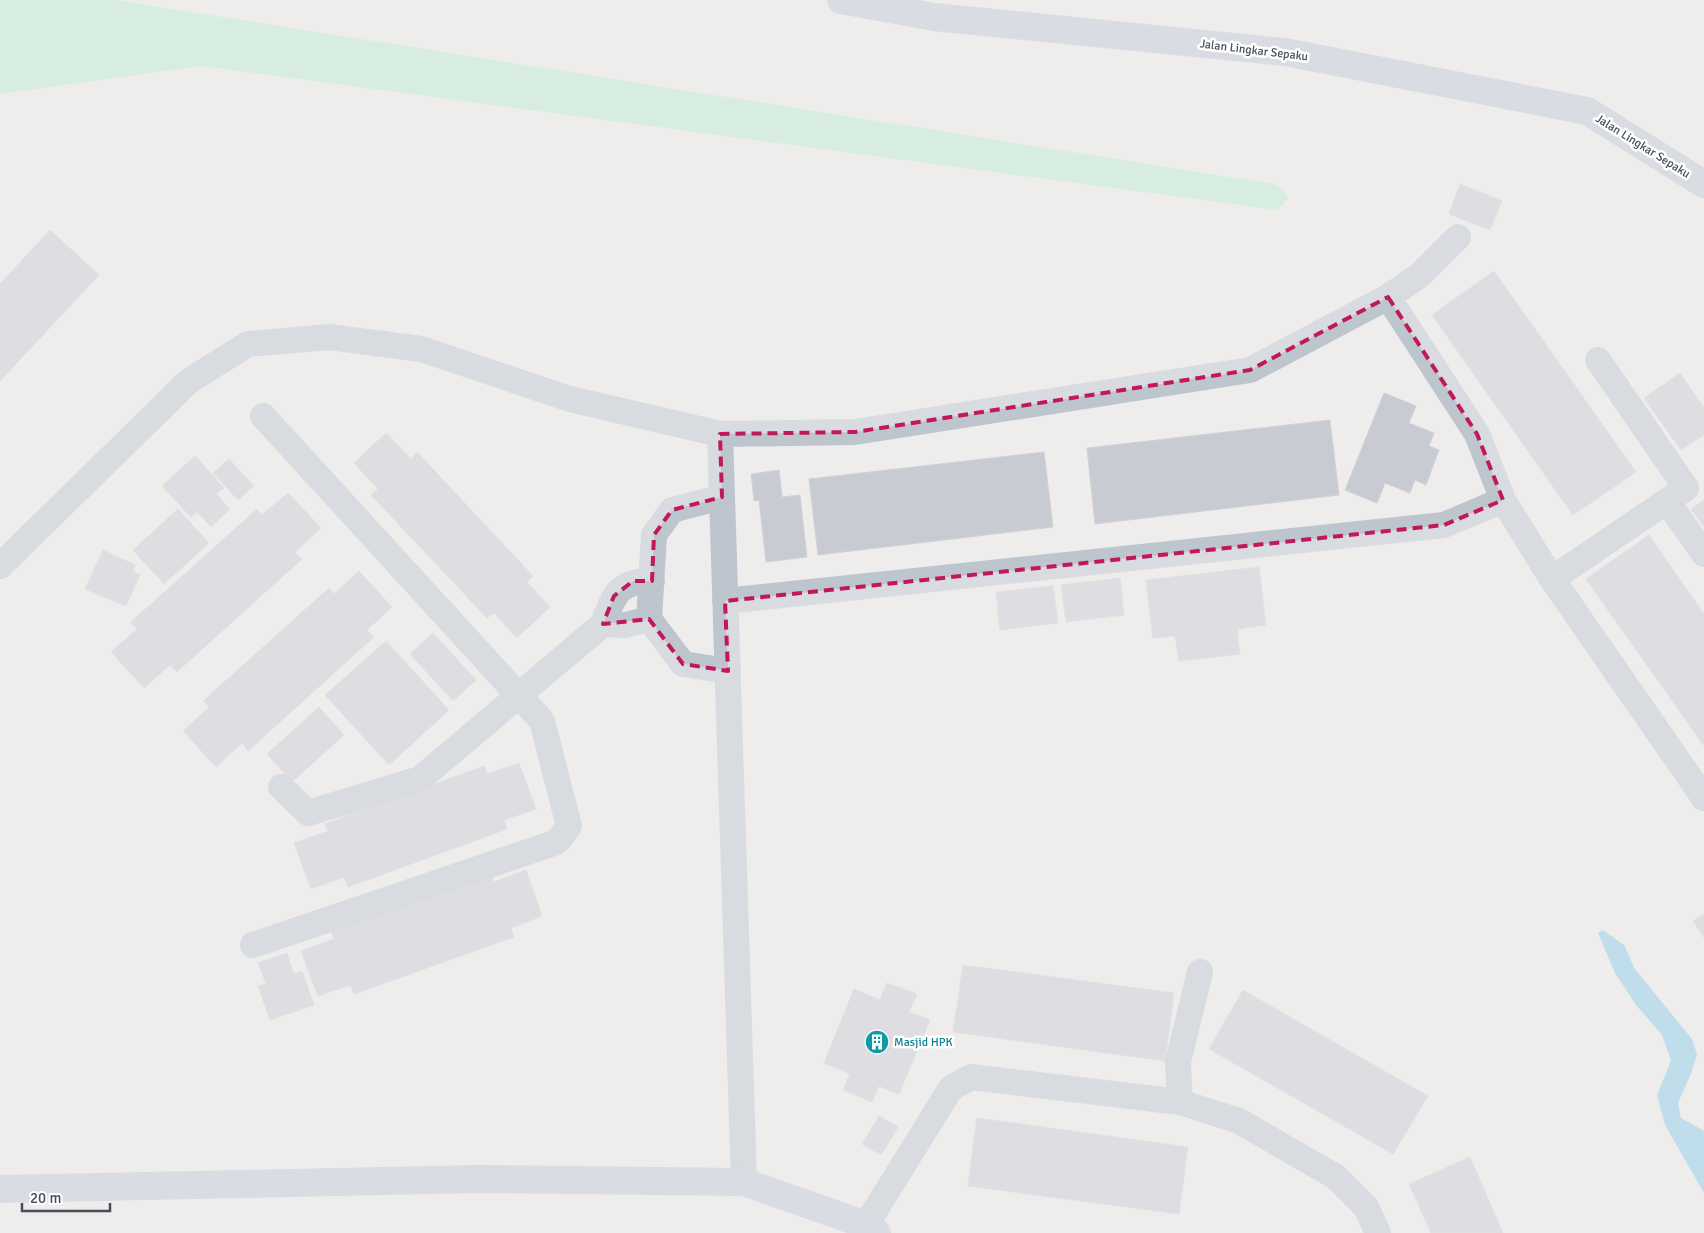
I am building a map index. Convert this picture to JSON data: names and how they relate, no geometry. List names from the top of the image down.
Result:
{
  "streets": {
    "street": ["Jalan Lingkar Sepaku"]
  },
  "places": {
    "building": ["Masjid HPK"]
  },
  "scale_bar": "20 m"
}
